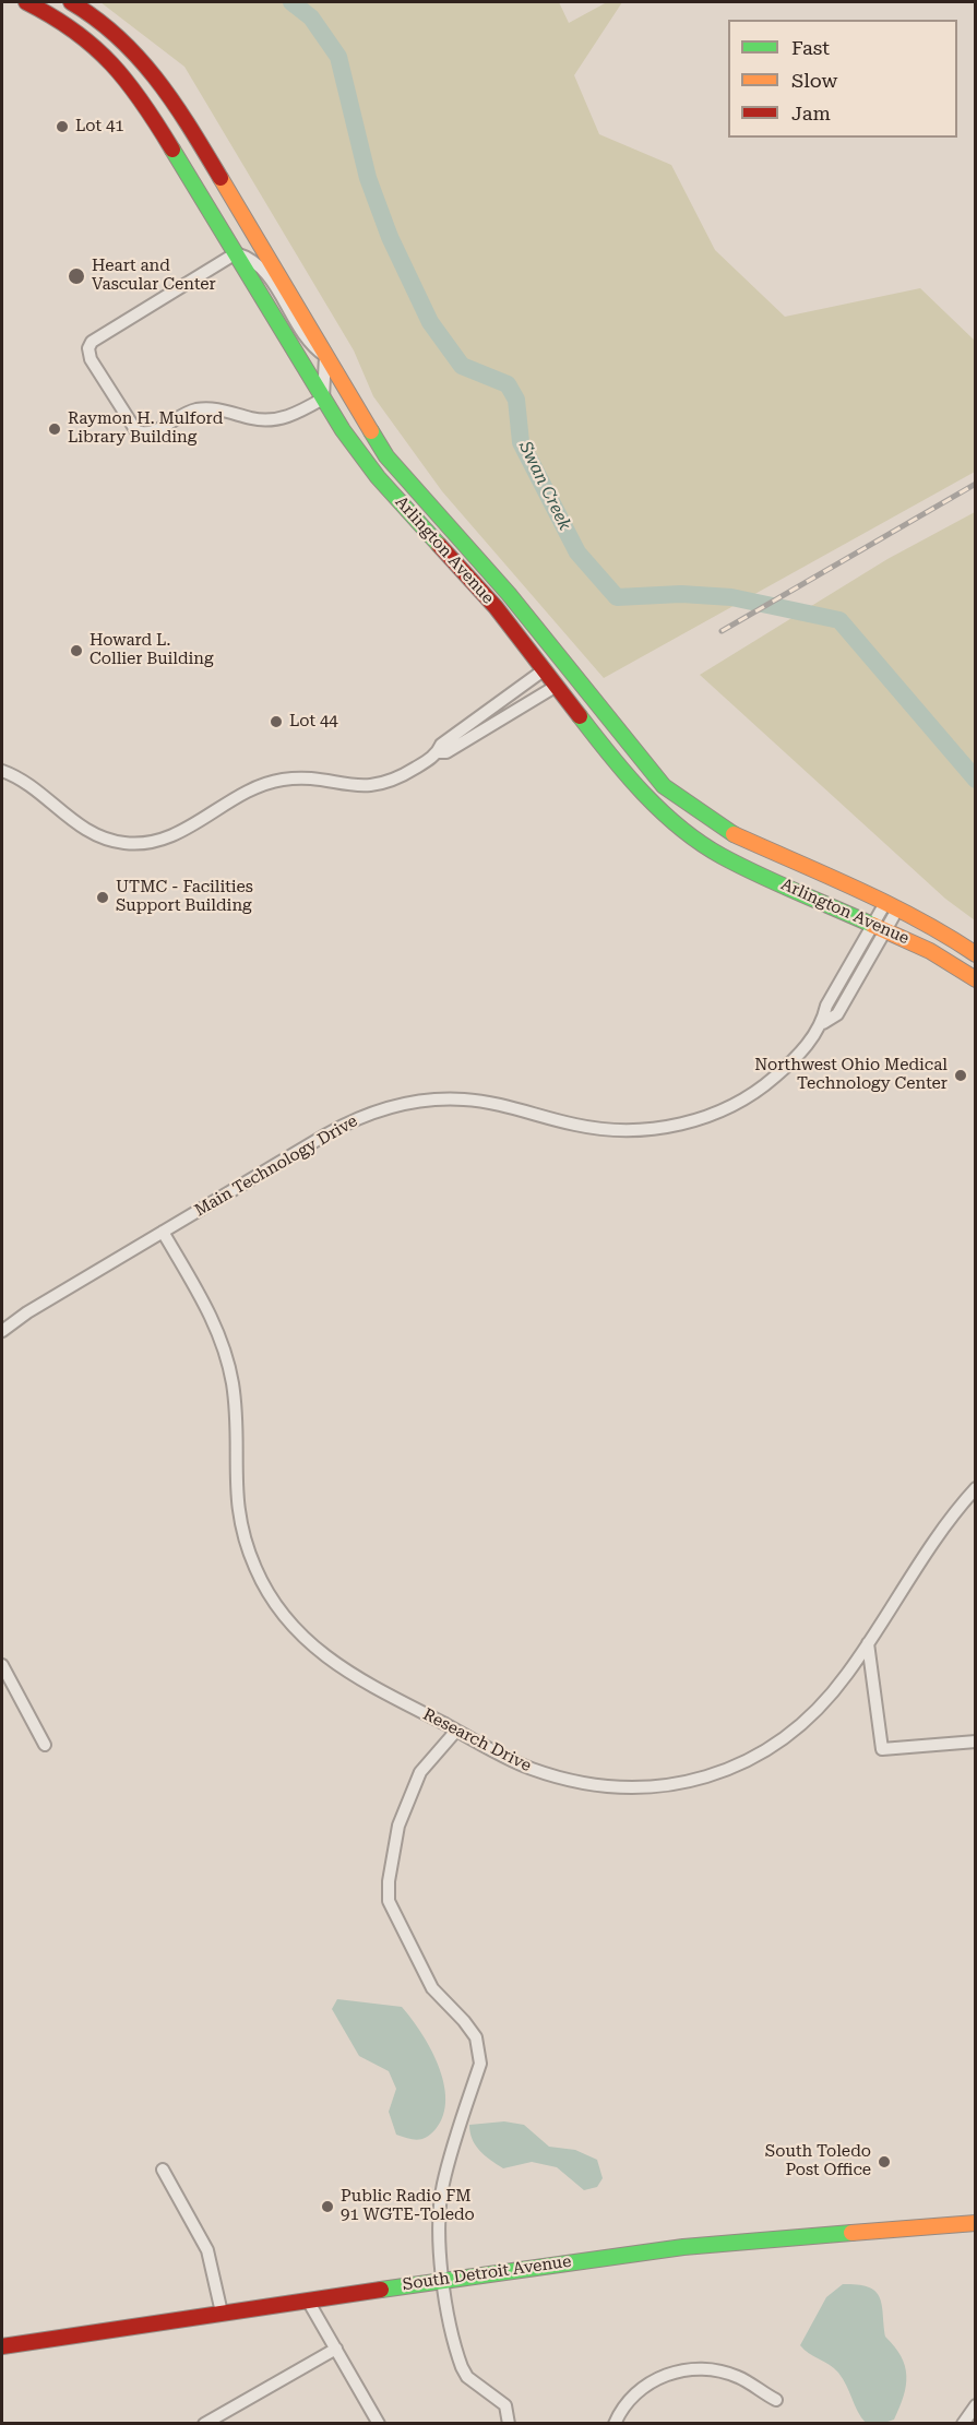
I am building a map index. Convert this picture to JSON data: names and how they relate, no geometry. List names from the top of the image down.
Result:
{
  "streets": {
    "street": [
      "Arlington Avenue",
      "Main Technology Drive",
      "Research Drive",
      "South Detroit Avenue"
    ]
  },
  "crossings": [
    ["Arlington Avenue", "Main Technology Drive"],
    ["Main Technology Drive", "Research Drive"]
  ],
  "water": ["Swan Creek"],
  "places": [
    "Lot 41",
    "Heart and Vascular Center",
    "Raymon H. Mulford Library Building",
    "Howard L. Collier Building",
    "Lot 44",
    "UTMC - Facilities Support Building",
    "Northwest Ohio Medical Technology Center",
    "South Toledo Post Office",
    "Public Radio FM 91 WGTE-Toledo"
  ],
  "legend": ["Fast", "Slow", "Jam"]
}
